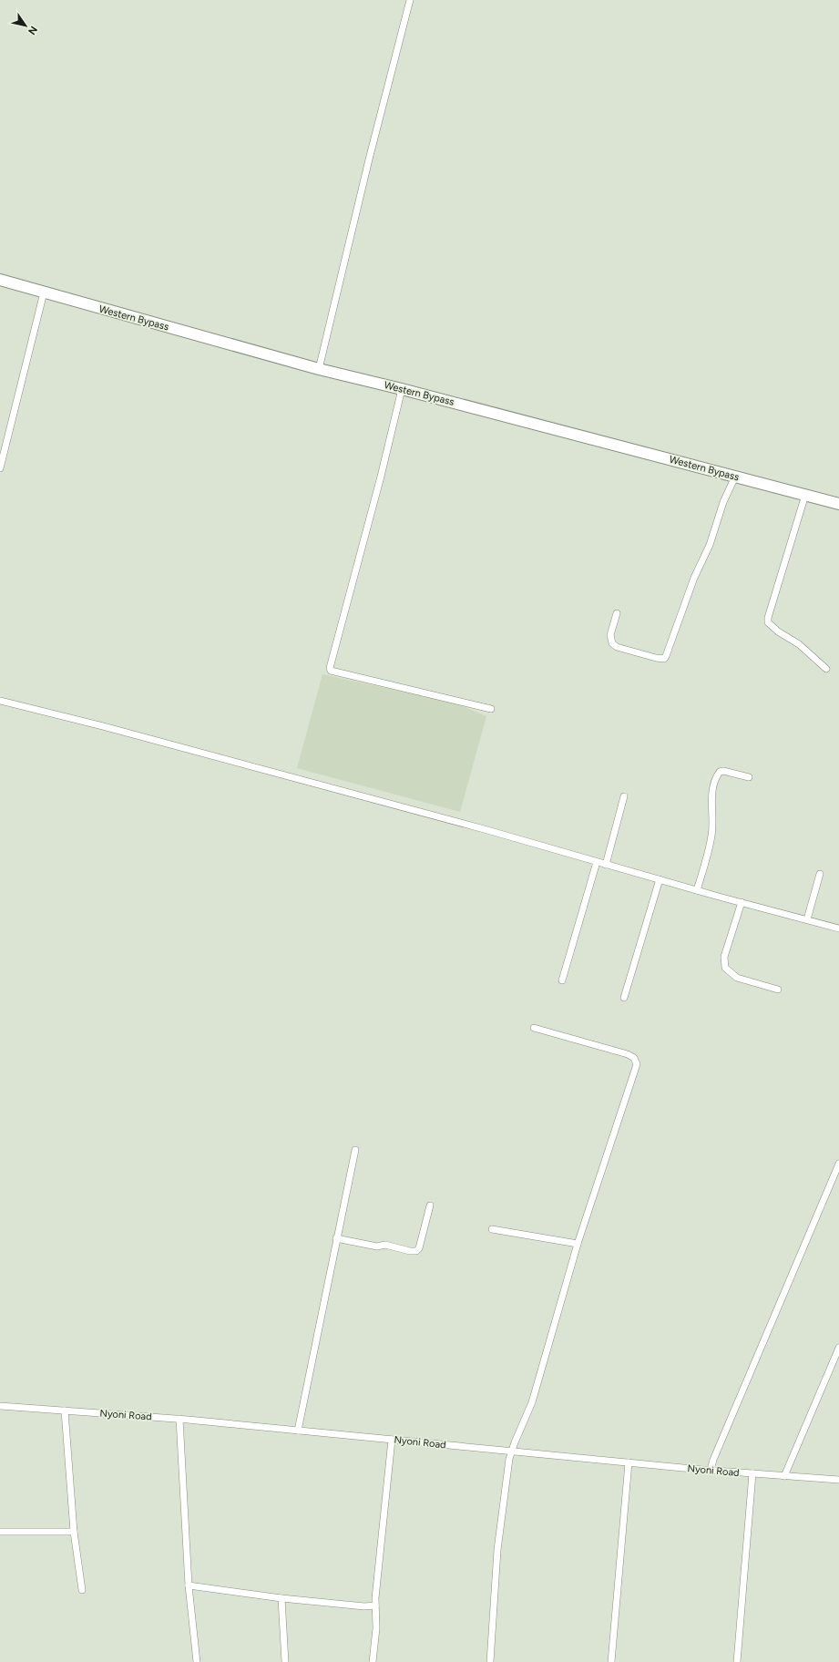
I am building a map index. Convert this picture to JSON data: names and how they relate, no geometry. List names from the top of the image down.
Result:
{
  "streets": {
    "main road": ["Western Bypass"],
    "street": ["Nyoni Road"]
  },
  "north": "bottom right"
}
